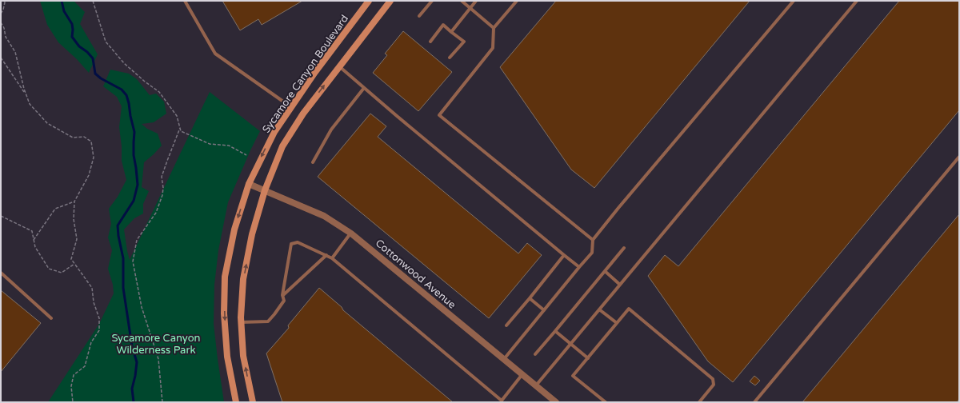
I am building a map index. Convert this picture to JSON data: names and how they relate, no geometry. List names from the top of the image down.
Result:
{
  "streets": {
    "main road": ["Sycamore Canyon Boulevard"],
    "street": ["Cottonwood Avenue"]
  },
  "crossings": [
    ["Sycamore Canyon Boulevard", "Cottonwood Avenue"]
  ],
  "parks": ["Sycamore Canyon Wilderness Park"]
}
